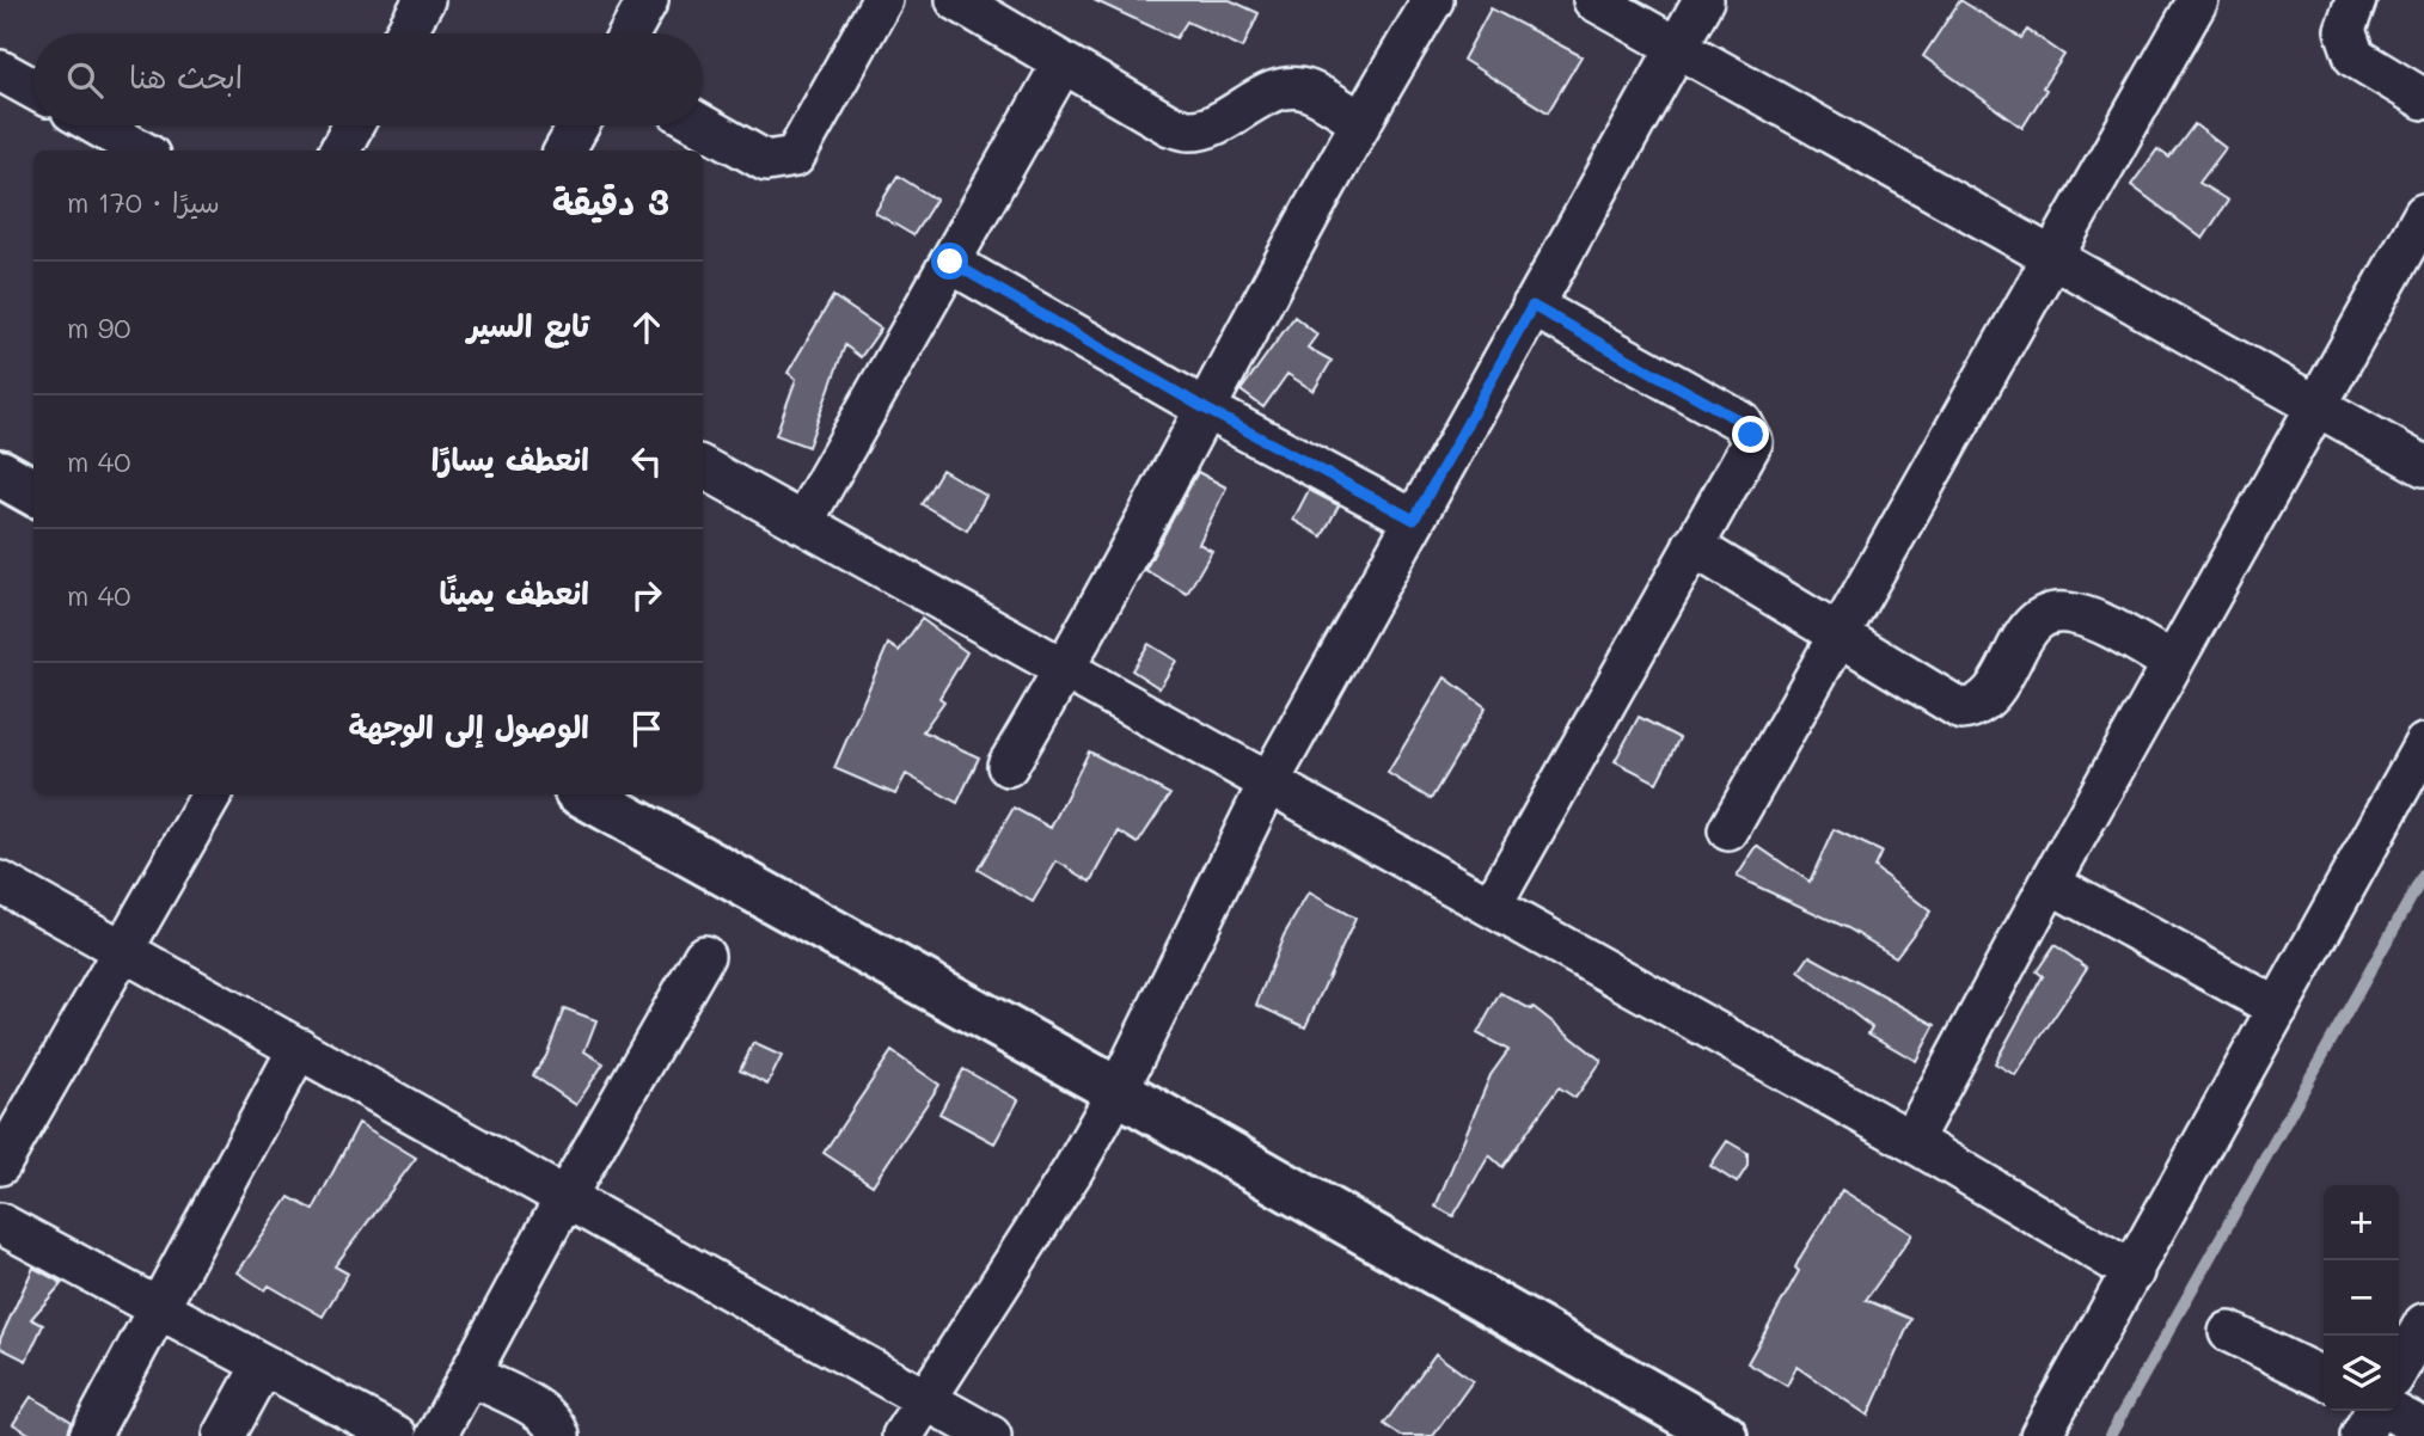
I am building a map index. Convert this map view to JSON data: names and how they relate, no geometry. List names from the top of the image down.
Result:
{
  "page": {
    "search": "ابحث هنا",
    "heading": ["3 دقيقة", "سيرًا · 170 m"],
    "list": [
      ["تابع السير", "90 m"],
      ["انعطف يسارًا", "40 m"],
      ["انعطف يمينًا", "40 m"],
      "الوصول إلى الوجهة"
    ],
    "map_buttons": ["+", "−"]
  }
}
